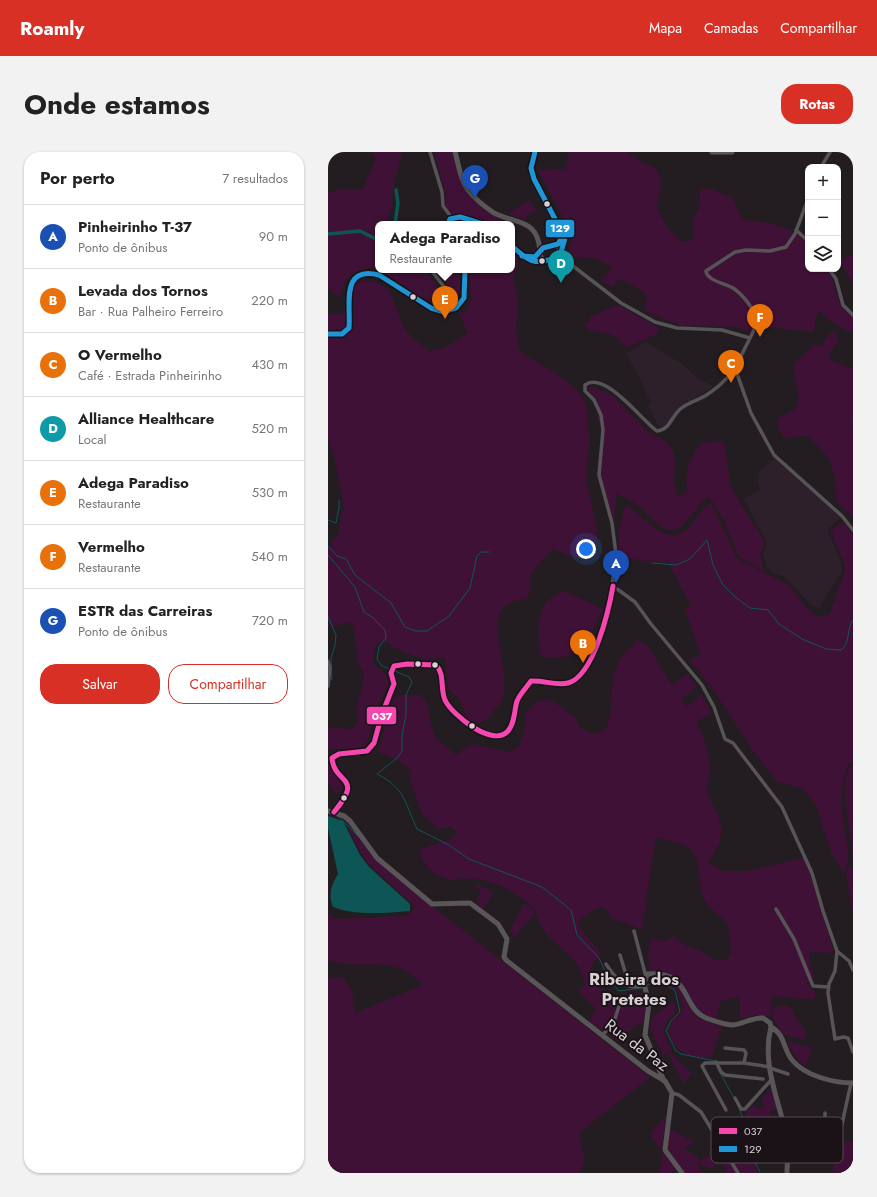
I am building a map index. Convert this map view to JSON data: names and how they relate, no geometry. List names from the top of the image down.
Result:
{
  "streets": {
    "street": ["Rua da Paz"]
  },
  "districts": ["Ribeira dos Pretetes"],
  "lines": ["transit line 129", "transit line 037"],
  "legend": ["037", "129"],
  "page": {
    "header": "Roamly",
    "nav": ["Mapa", "Camadas", "Compartilhar"],
    "title": "Onde estamos",
    "buttons": [
      "Rotas",
      ["Salvar", "Compartilhar"]
    ],
    "heading": ["Por perto", "7 resultados"],
    "map_buttons": ["+", "−"],
    "pins": [
      "G",
      "D",
      "E",
      "F",
      "C",
      "A",
      "B"
    ],
    "list": [
      {
        "mark": "A",
        "name": "Pinheirinho T-37",
        "note": "Ponto de ônibus",
        "value": "90 m"
      },
      {
        "mark": "B",
        "name": "Levada dos Tornos",
        "note": "Bar · Rua Palheiro Ferreiro",
        "value": "220 m"
      },
      {
        "mark": "C",
        "name": "O Vermelho",
        "note": "Café · Estrada Pinheirinho",
        "value": "430 m"
      },
      {
        "mark": "D",
        "name": "Alliance Healthcare",
        "note": "Local",
        "value": "520 m"
      },
      {
        "mark": "E",
        "name": "Adega Paradiso",
        "note": "Restaurante",
        "value": "530 m"
      },
      {
        "mark": "F",
        "name": "Vermelho",
        "note": "Restaurante",
        "value": "540 m"
      },
      {
        "mark": "G",
        "name": "ESTR das Carreiras",
        "note": "Ponto de ônibus",
        "value": "720 m"
      }
    ],
    "popup": ["Adega Paradiso", "Restaurante"]
  }
}
